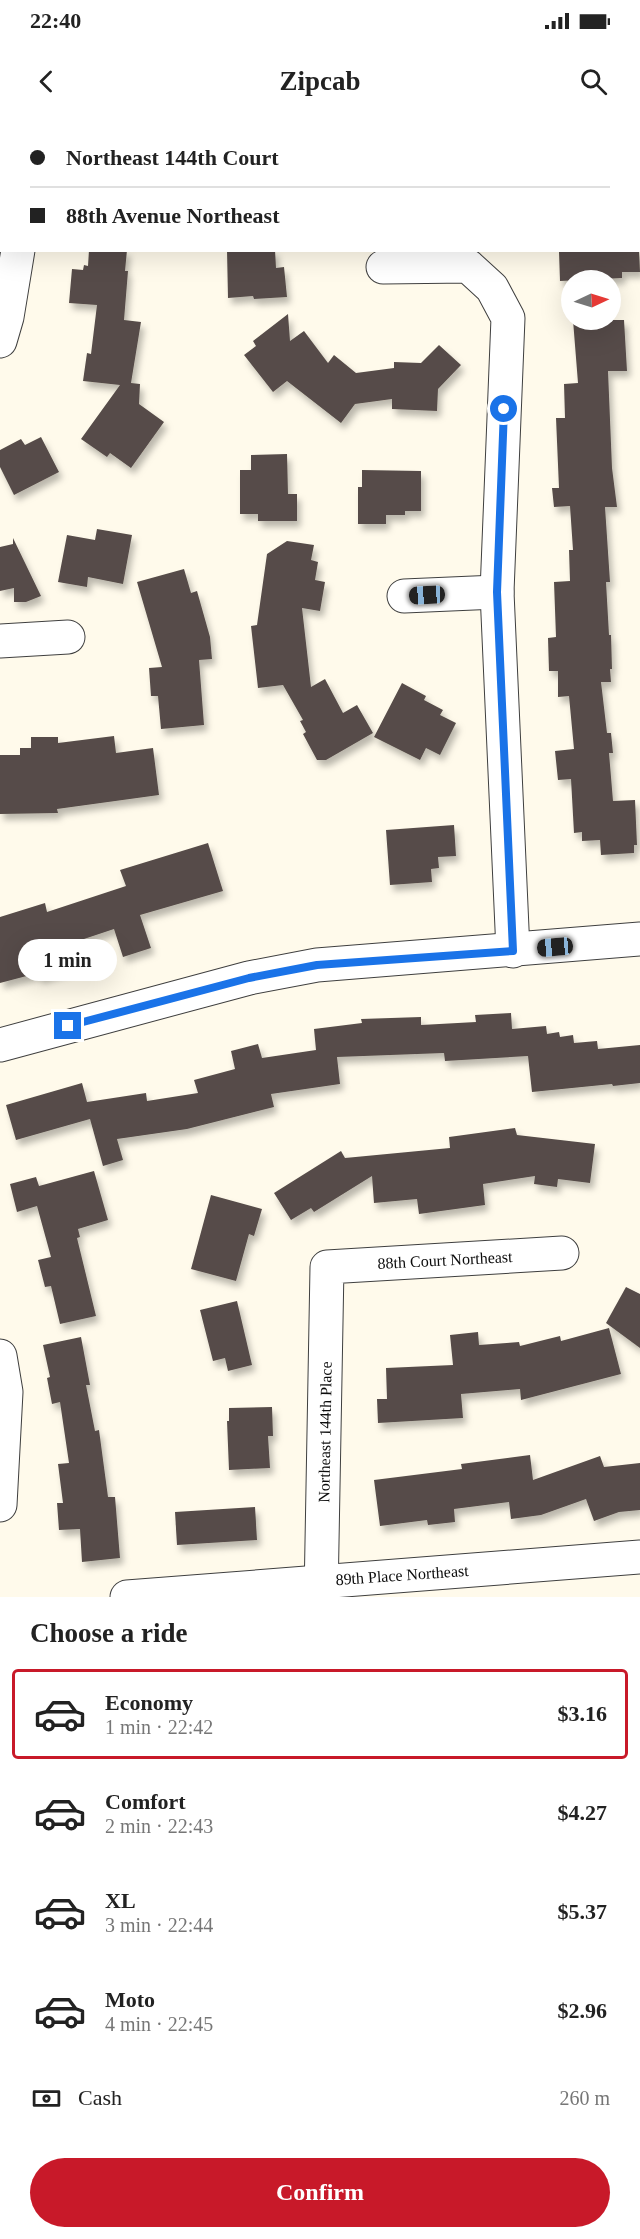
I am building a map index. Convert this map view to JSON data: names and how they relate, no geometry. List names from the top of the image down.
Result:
{
  "streets": {
    "street": ["88th Court Northeast", "Northeast 144th Place", "89th Place Northeast"]
  },
  "crossings": [
    ["88th Court Northeast", "Northeast 144th Place"],
    ["Northeast 144th Place", "89th Place Northeast"]
  ],
  "north": "right",
  "page": {
    "status": "22:40",
    "header": "Zipcab",
    "banner": ["Northeast 144th Court", "88th Avenue Northeast"],
    "bubble": "1 min",
    "heading": "Choose a ride",
    "list": [
      {
        "name": "Economy",
        "note": "1 min · 22:42",
        "value": "$3.16"
      },
      {
        "name": "Comfort",
        "note": "2 min · 22:43",
        "value": "$4.27"
      },
      {
        "name": "XL",
        "note": "3 min · 22:44",
        "value": "$5.37"
      },
      {
        "name": "Moto",
        "note": "4 min · 22:45",
        "value": "$2.96"
      }
    ],
    "pay": ["Cash", "260 m"],
    "buttons": "Confirm"
  }
}
